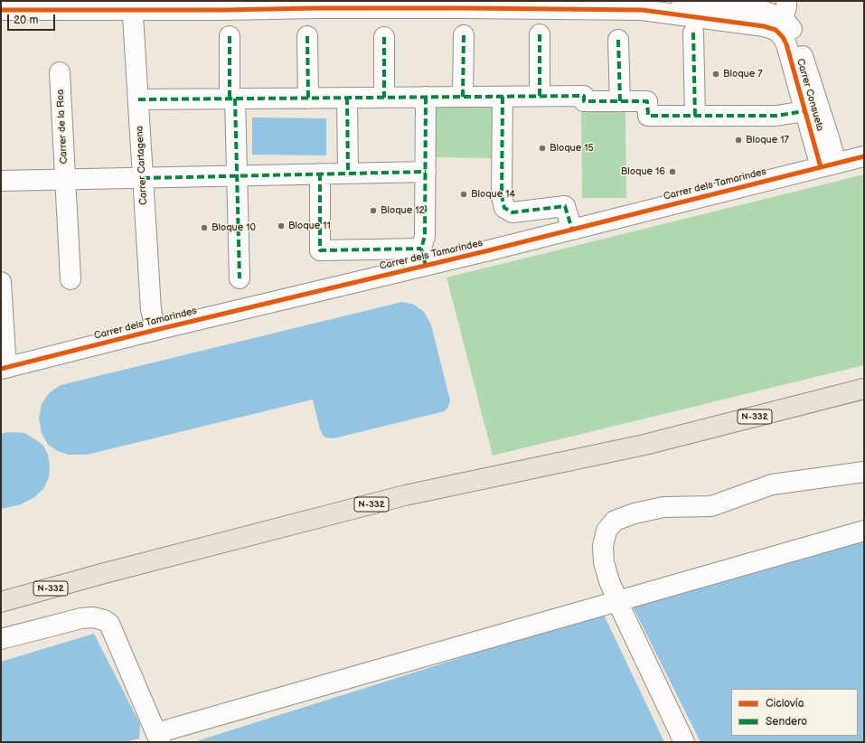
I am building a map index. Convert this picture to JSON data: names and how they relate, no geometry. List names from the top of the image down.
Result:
{
  "streets": {
    "highway": ["N-332"],
    "street": [
      "Carrer Consueta",
      "Carrer de la Roa",
      "Carrer Cartagena",
      "Carrer dels Tamarindes"
    ]
  },
  "crossings": [
    ["Carrer Consueta", "Carrer dels Tamarindes"],
    ["Carrer Cartagena", "Carrer dels Tamarindes"]
  ],
  "places": [
    "Bloque 7",
    "Bloque 17",
    "Bloque 15",
    "Bloque 16",
    "Bloque 14",
    "Bloque 12",
    "Bloque 11",
    "Bloque 10"
  ],
  "legend": ["Ciclovía", "Sendero"],
  "scale_bar": "20 m"
}
